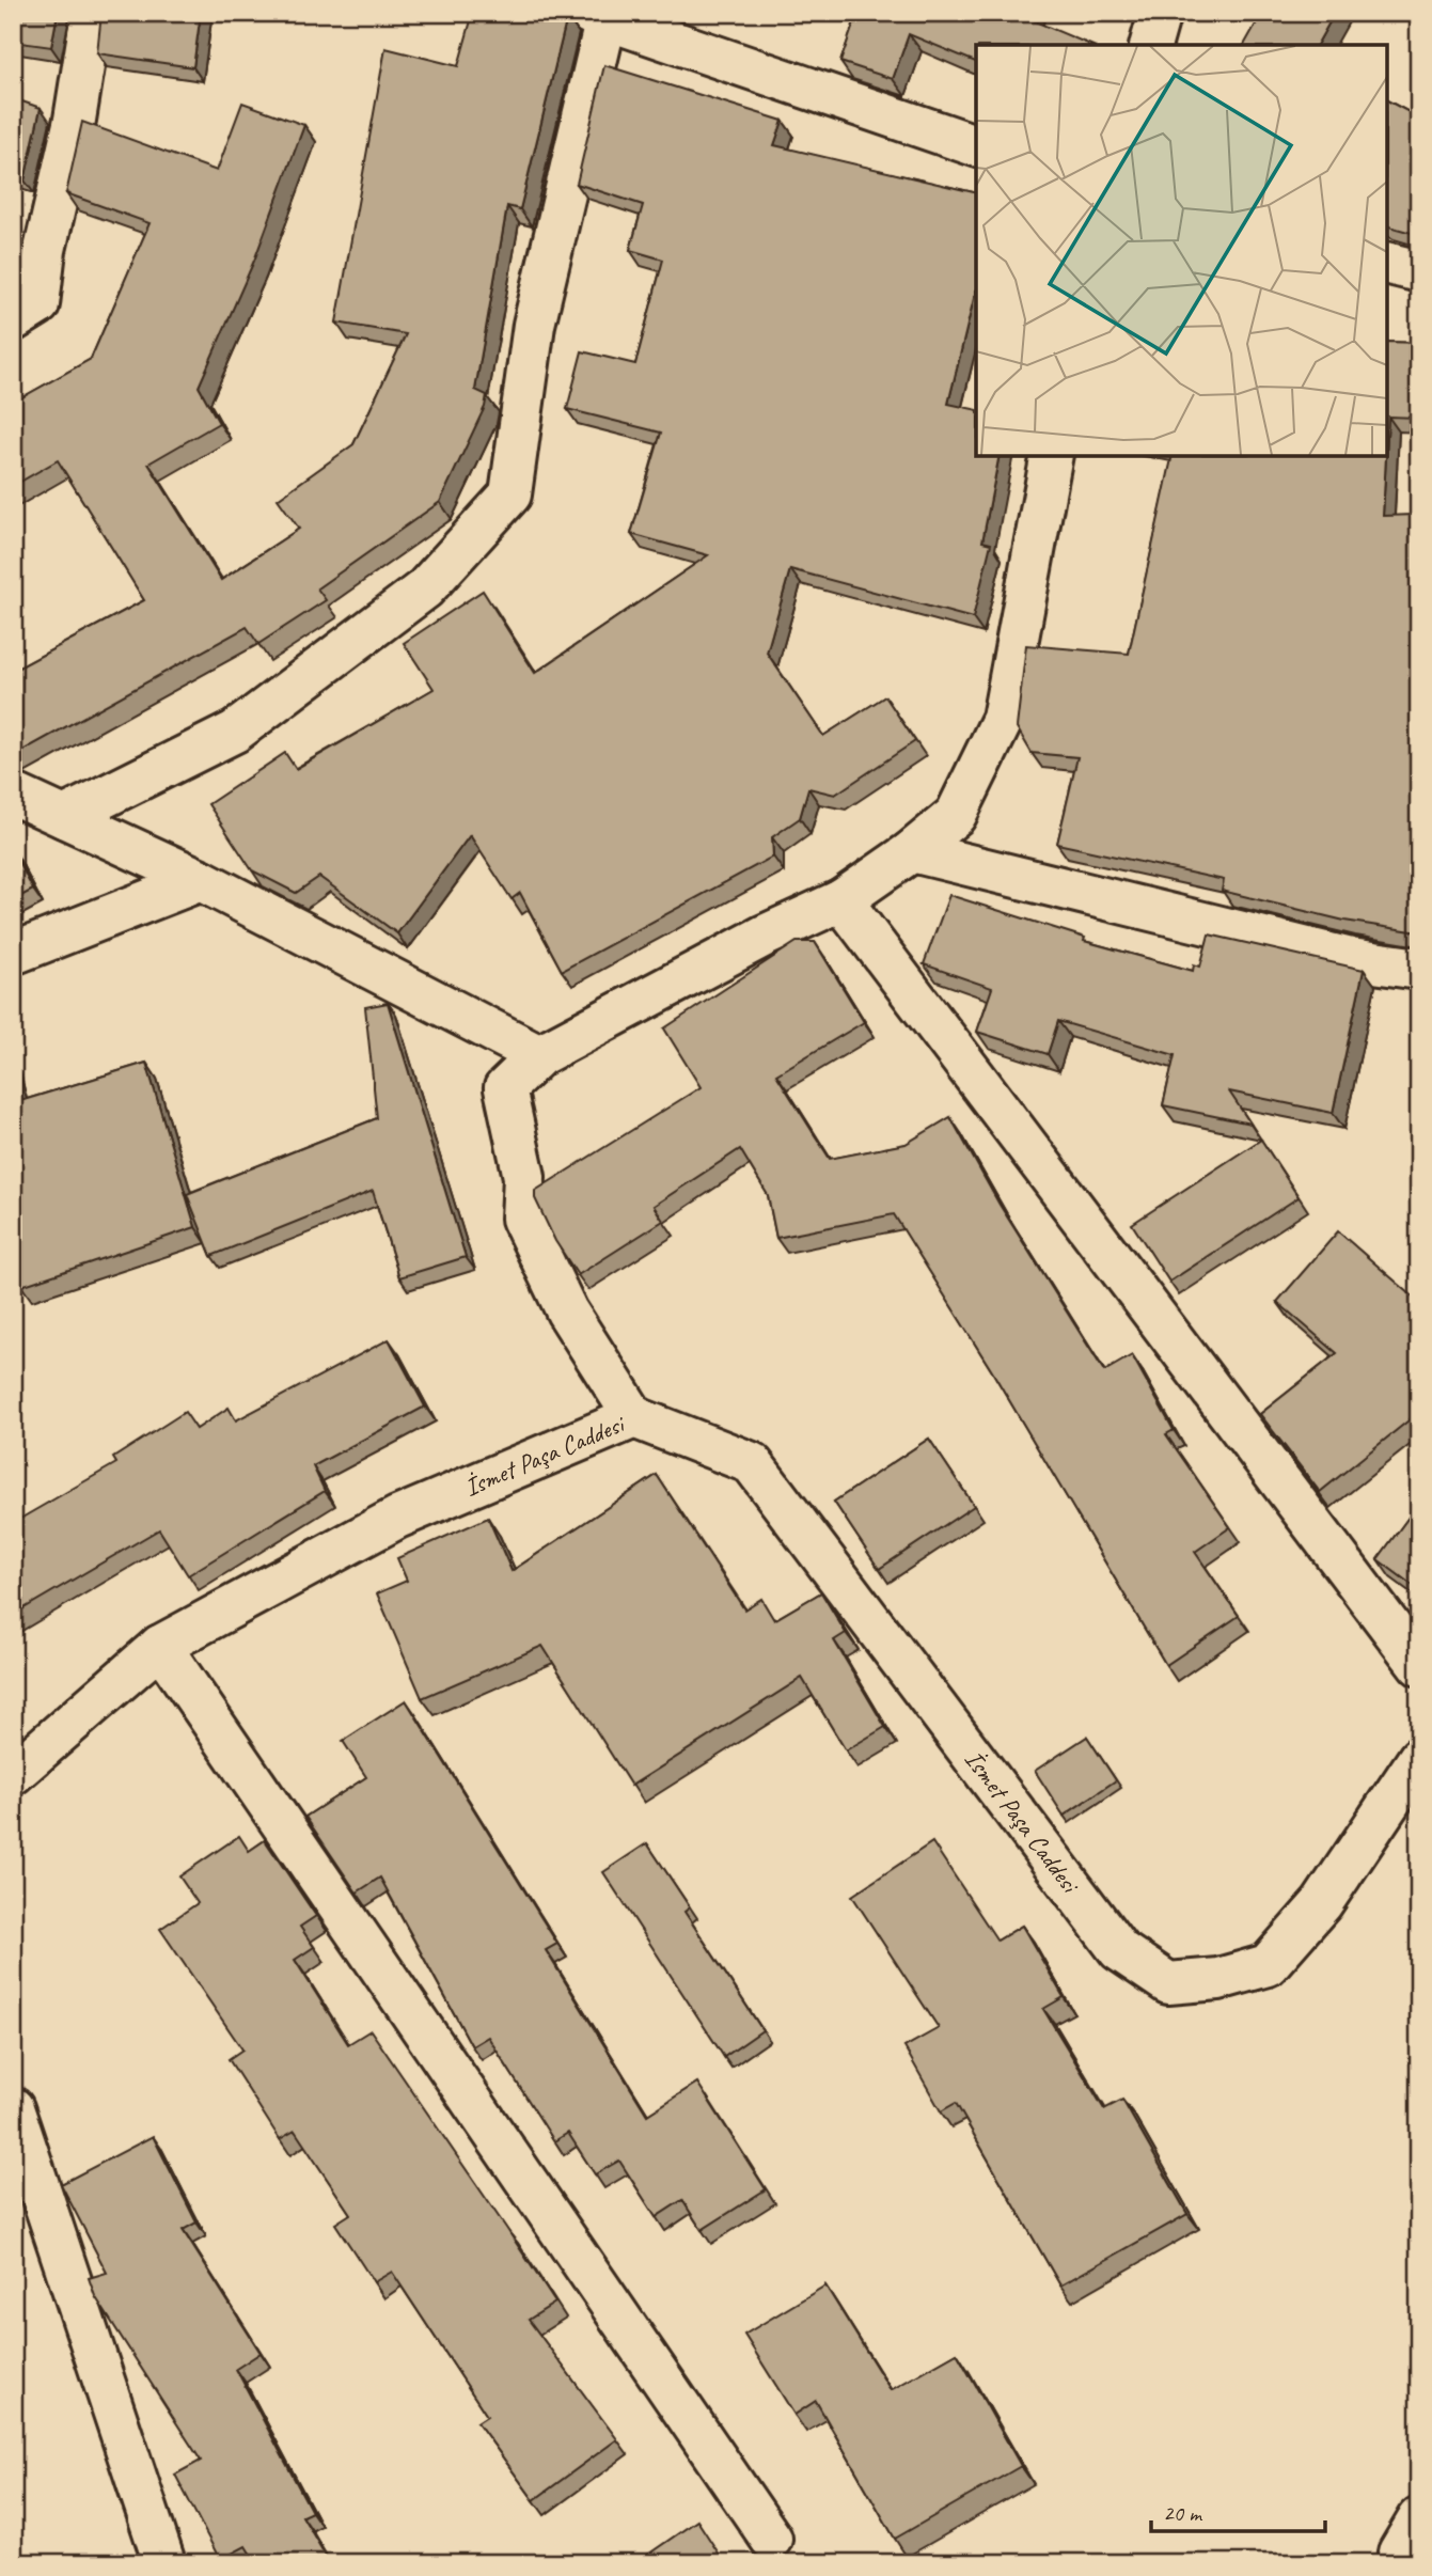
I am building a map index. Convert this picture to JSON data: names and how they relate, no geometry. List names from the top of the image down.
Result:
{
  "streets": {
    "street": ["İsmet Paşa Caddesi"]
  },
  "scale_bar": "20 m"
}
